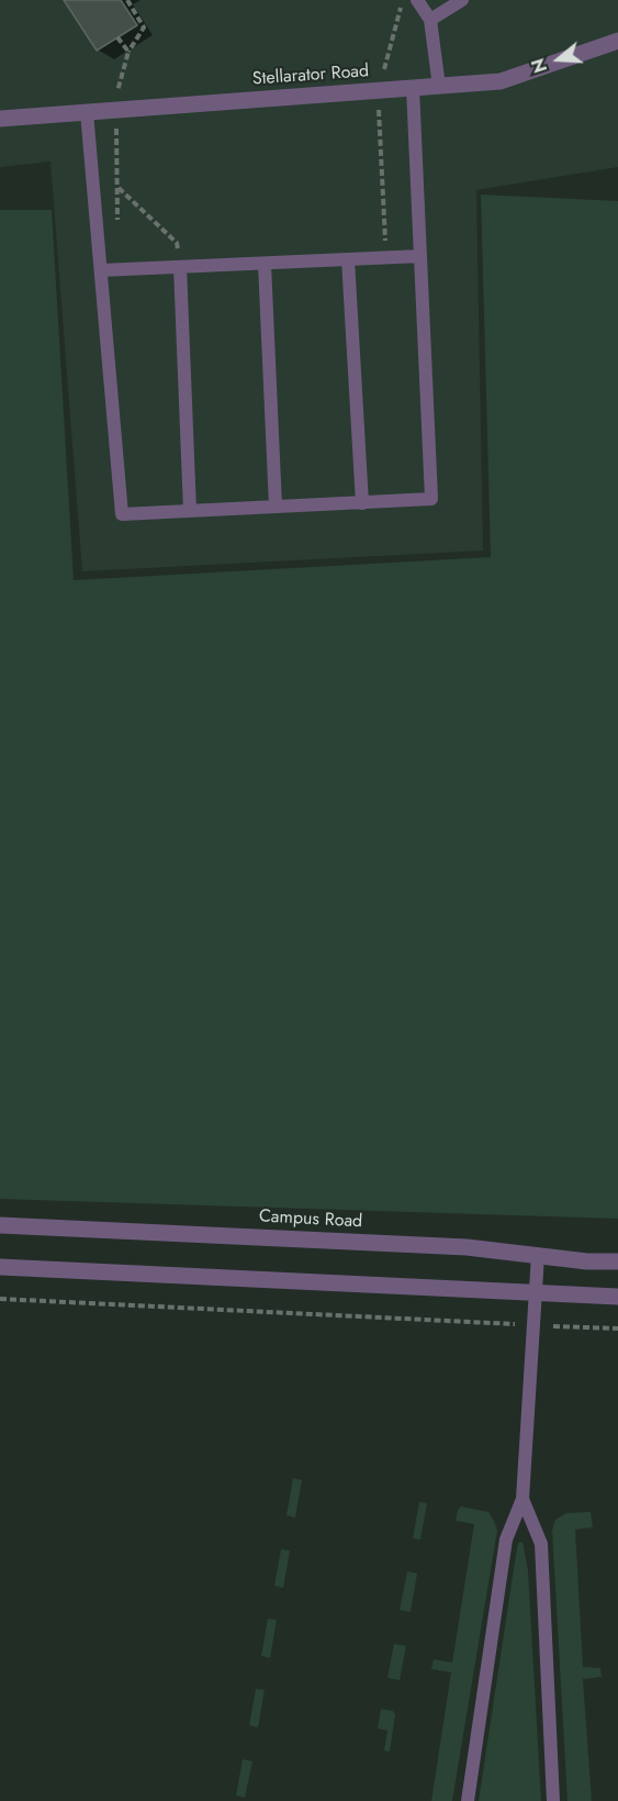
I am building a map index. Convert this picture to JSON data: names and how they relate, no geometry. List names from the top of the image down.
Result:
{
  "streets": {
    "street": ["Stellarator Road", "Campus Road"]
  },
  "north": "left"
}
